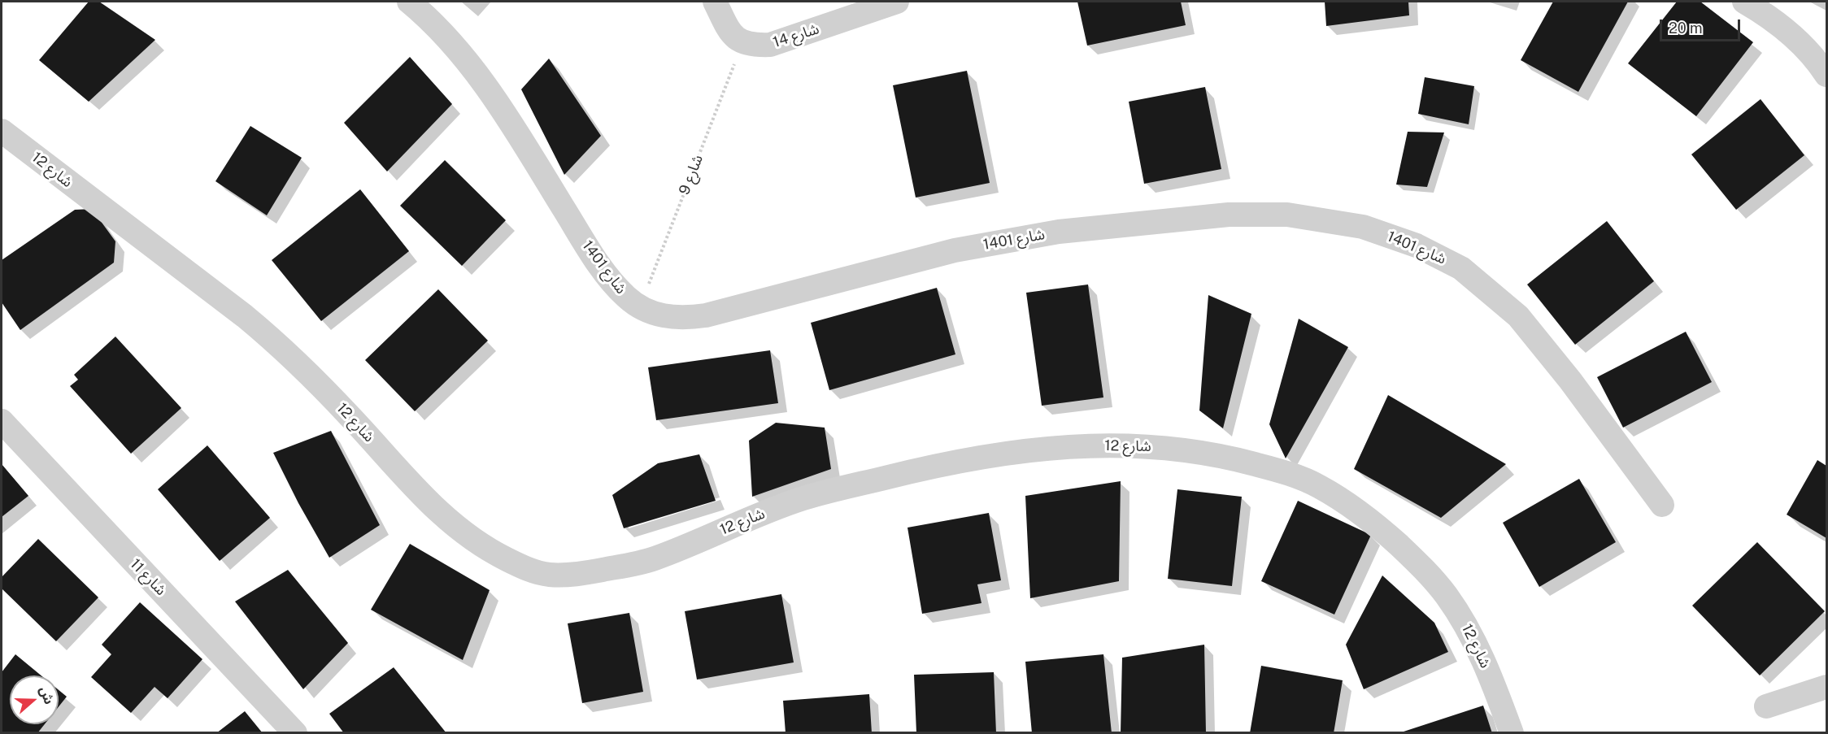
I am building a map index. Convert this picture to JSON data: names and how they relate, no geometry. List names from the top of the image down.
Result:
{
  "streets": {
    "street": [
      "شارع 14",
      "شارع 12",
      "شارع 1401",
      "شارع 11"
    ],
    "path": ["شارع 9"]
  },
  "crossings": [
    ["شارع 14", "شارع 9"],
    ["شارع 9", "شارع 1401"]
  ],
  "scale_bar": "20 m",
  "north": "right"
}
